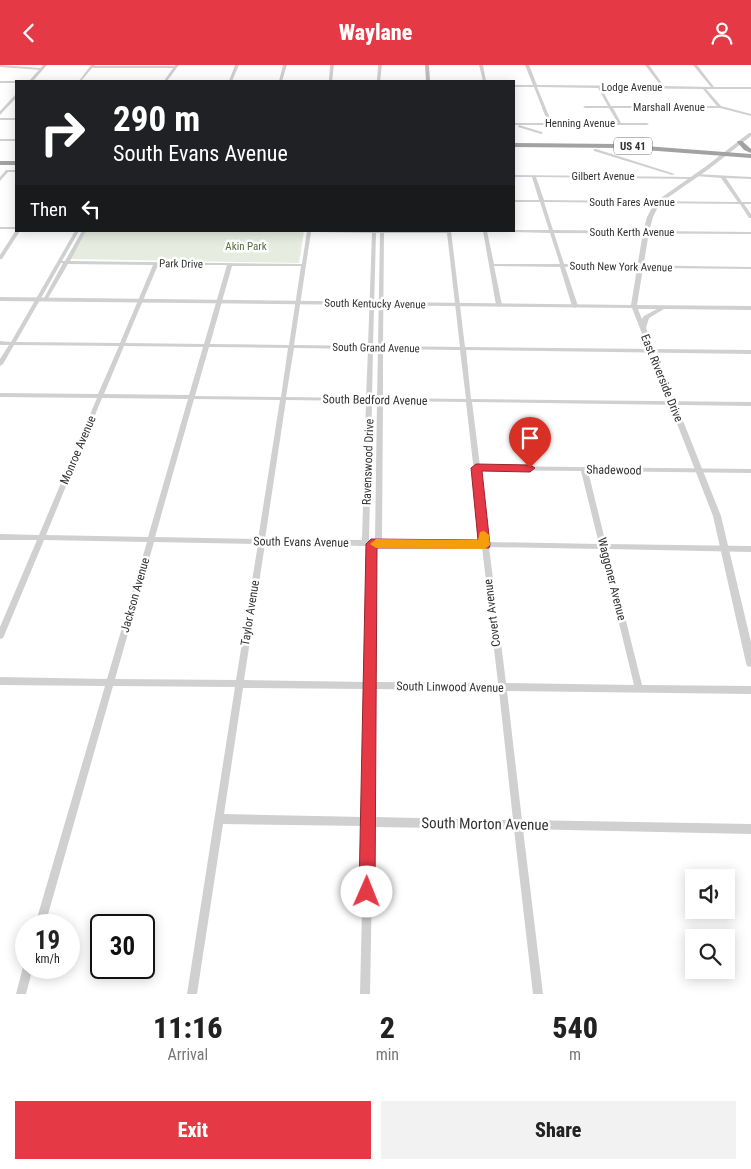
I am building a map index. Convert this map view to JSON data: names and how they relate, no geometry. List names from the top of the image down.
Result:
{
  "streets": {
    "highway": ["US 41"],
    "street": [
      "Lodge Avenue",
      "Marshall Avenue",
      "Henning Avenue",
      "Gilbert Avenue",
      "South Fares Avenue",
      "South Kerth Avenue",
      "Park Drive",
      "South New York Avenue",
      "South Kentucky Avenue",
      "South Grand Avenue",
      "East Riverside Drive",
      "South Bedford Avenue",
      "Monroe Avenue",
      "Ravenswood Drive",
      "Shadewood",
      "South Evans Avenue",
      "Waggoner Avenue",
      "Jackson Avenue",
      "Taylor Avenue",
      "Covert Avenue",
      "South Linwood Avenue",
      "South Morton Avenue"
    ]
  },
  "crossings": [
    ["South Fares Avenue", "East Riverside Drive"],
    ["South Kerth Avenue", "East Riverside Drive"],
    ["Park Drive", "Monroe Avenue"],
    ["Park Drive", "Jackson Avenue"],
    ["Park Drive", "Taylor Avenue"],
    ["South New York Avenue", "East Riverside Drive"],
    ["South Kentucky Avenue", "East Riverside Drive"],
    ["South Kentucky Avenue", "Monroe Avenue"],
    ["South Kentucky Avenue", "Ravenswood Drive"],
    ["South Kentucky Avenue", "Jackson Avenue"],
    ["South Kentucky Avenue", "Taylor Avenue"],
    ["South Kentucky Avenue", "Covert Avenue"],
    ["South Grand Avenue", "East Riverside Drive"],
    ["South Grand Avenue", "Monroe Avenue"],
    ["South Grand Avenue", "Ravenswood Drive"],
    ["South Grand Avenue", "Jackson Avenue"],
    ["South Grand Avenue", "Taylor Avenue"],
    ["South Grand Avenue", "Covert Avenue"],
    ["East Riverside Drive", "South Bedford Avenue"],
    ["East Riverside Drive", "Shadewood"],
    ["East Riverside Drive", "South Evans Avenue"],
    ["South Bedford Avenue", "Monroe Avenue"],
    ["South Bedford Avenue", "Ravenswood Drive"],
    ["South Bedford Avenue", "Jackson Avenue"],
    ["South Bedford Avenue", "Taylor Avenue"],
    ["South Bedford Avenue", "Covert Avenue"],
    ["Monroe Avenue", "South Evans Avenue"],
    ["Ravenswood Drive", "South Evans Avenue"],
    ["Ravenswood Drive", "South Linwood Avenue"],
    ["Ravenswood Drive", "South Morton Avenue"],
    ["Shadewood", "Waggoner Avenue"],
    ["Shadewood", "Covert Avenue"],
    ["South Evans Avenue", "Waggoner Avenue"],
    ["South Evans Avenue", "Jackson Avenue"],
    ["South Evans Avenue", "Taylor Avenue"],
    ["South Evans Avenue", "Covert Avenue"],
    ["Waggoner Avenue", "South Linwood Avenue"],
    ["Jackson Avenue", "South Linwood Avenue"],
    ["Taylor Avenue", "South Linwood Avenue"],
    ["Taylor Avenue", "South Morton Avenue"],
    ["Covert Avenue", "South Linwood Avenue"],
    ["Covert Avenue", "South Morton Avenue"]
  ],
  "parks": ["Akin Park"],
  "page": {
    "header": "Waylane",
    "turn": ["290 m", "South Evans Avenue"],
    "then": "Then",
    "speed": "19 km/h",
    "limit": "30",
    "eta": [
      "11:16",
      "Arrival",
      "2",
      "min",
      "540",
      "m"
    ],
    "buttons": ["Exit", "Share"]
  }
}
